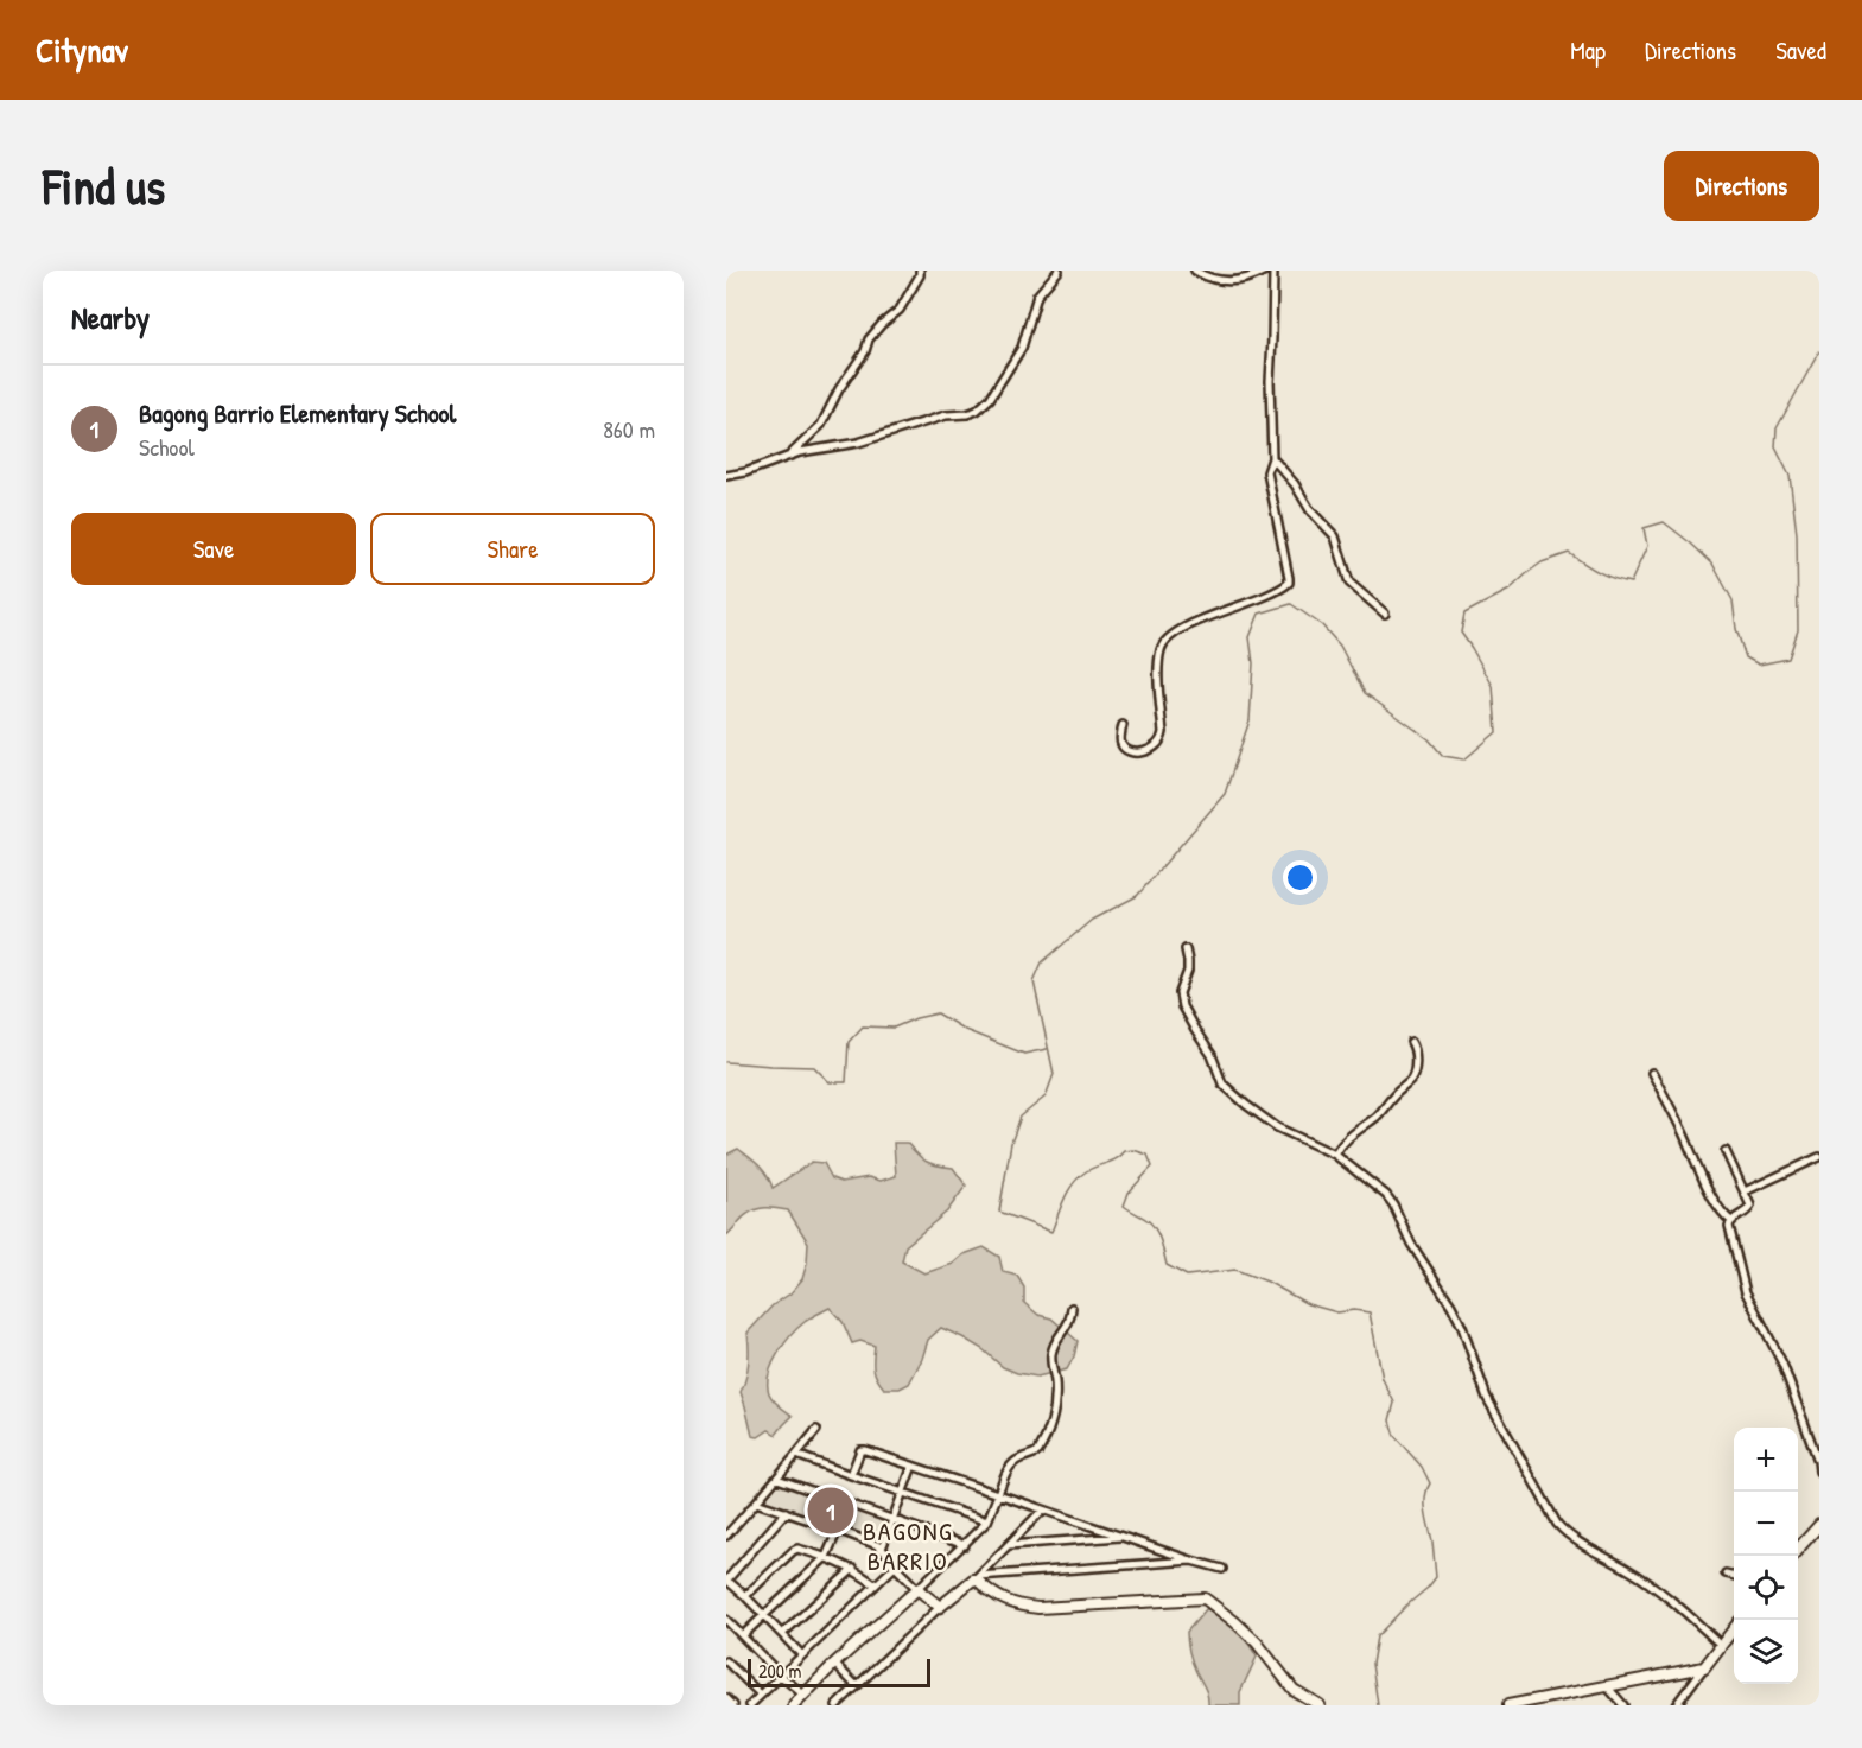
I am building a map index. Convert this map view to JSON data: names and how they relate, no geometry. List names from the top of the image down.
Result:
{
  "districts": ["BAGONG BARRIO"],
  "scale_bar": "200 m",
  "page": {
    "header": "Citynav",
    "nav": ["Map", "Directions", "Saved"],
    "buttons": [
      "Directions",
      ["Save", "Share"]
    ],
    "title": "Find us",
    "heading": "Nearby",
    "list": [
      {
        "mark": "1",
        "name": "Bagong Barrio Elementary School",
        "note": "School",
        "value": "860 m"
      }
    ],
    "map_buttons": ["+", "−"],
    "pins": "1",
    "scale": "200 m"
  }
}
